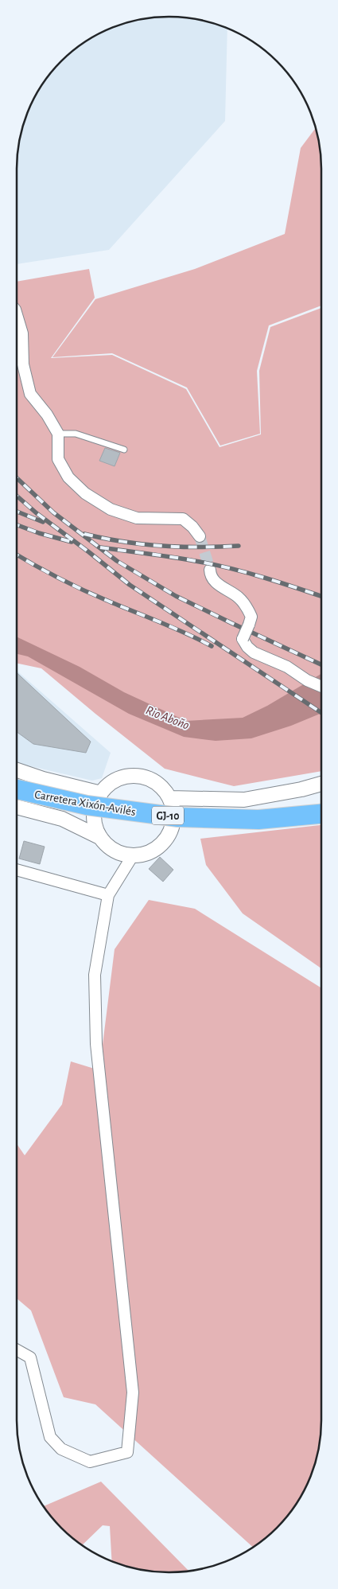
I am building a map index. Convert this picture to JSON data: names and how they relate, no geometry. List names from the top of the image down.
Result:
{
  "streets": {
    "highway": ["Carretera Xixón-Avilés", "GJ-10"]
  },
  "water": ["Rio Aboño"]
}
